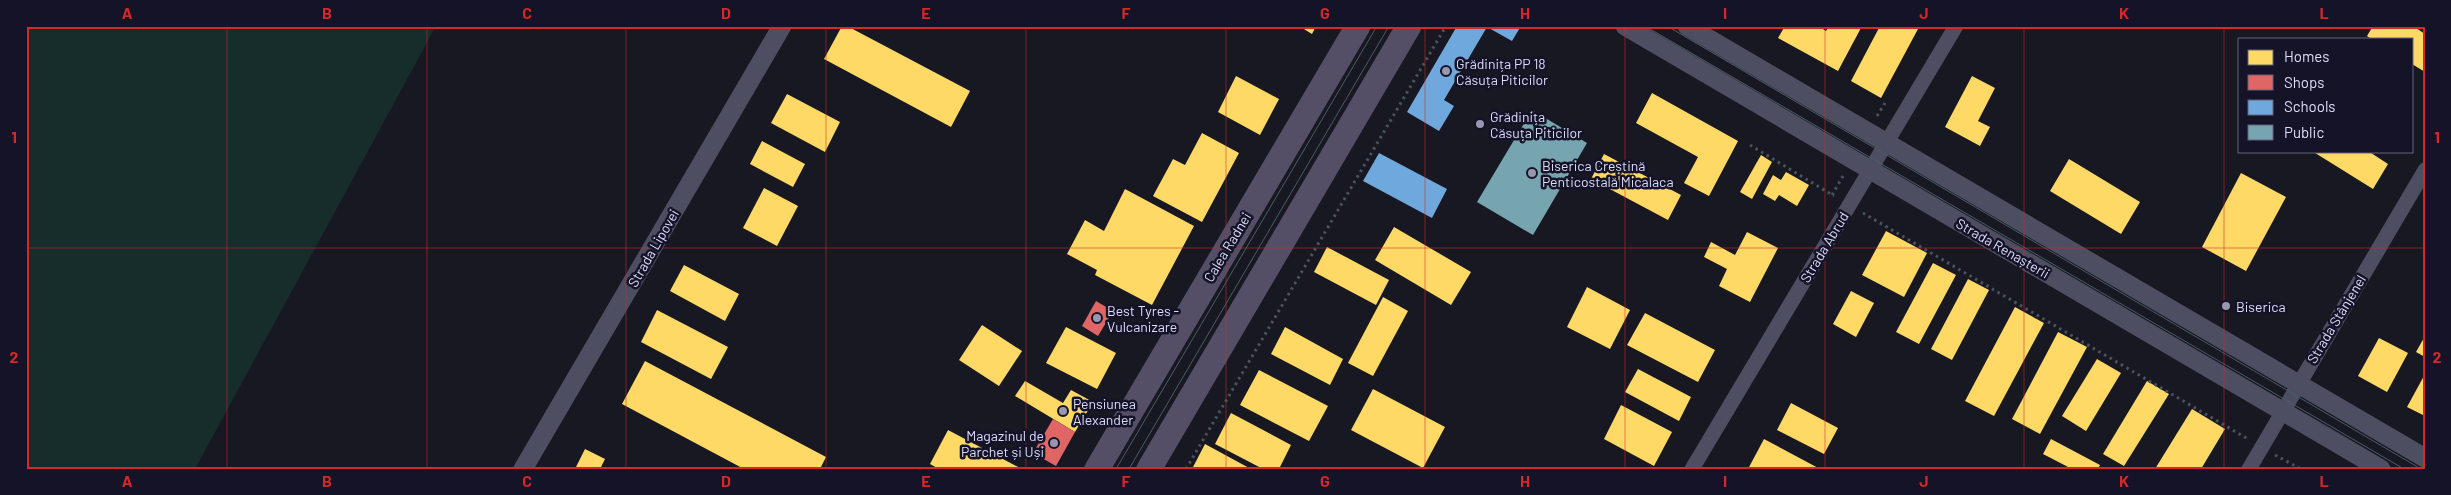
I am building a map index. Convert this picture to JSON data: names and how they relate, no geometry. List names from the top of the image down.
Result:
{
  "streets": {
    "main road": ["Calea Radnei"],
    "street": [
      "Strada Abrud",
      "Strada Lipovei",
      "Strada Renașterii",
      "Strada Stânjenel"
    ]
  },
  "crossings": [
    ["Strada Abrud", "Strada Renașterii"],
    ["Strada Renașterii", "Strada Stânjenel"]
  ],
  "places": [
    "Grădinița PP 18 Căsuța Piticilor",
    "Grădinița Căsuța Piticilor",
    "Biserica Creștină Penticostală Micalaca",
    "Biserica",
    "Best Tyres - Vulcanizare",
    "Pensiunea Alexander",
    "Magazinul de Parchet și Uși"
  ],
  "legend": [
    "Homes",
    "Shops",
    "Schools",
    "Public"
  ],
  "grid": {
    "columns": [
      "A",
      "B",
      "C",
      "D",
      "E",
      "F",
      "G",
      "H",
      "I",
      "J",
      "K",
      "L"
    ],
    "rows": ["1", "2"]
  }
}
